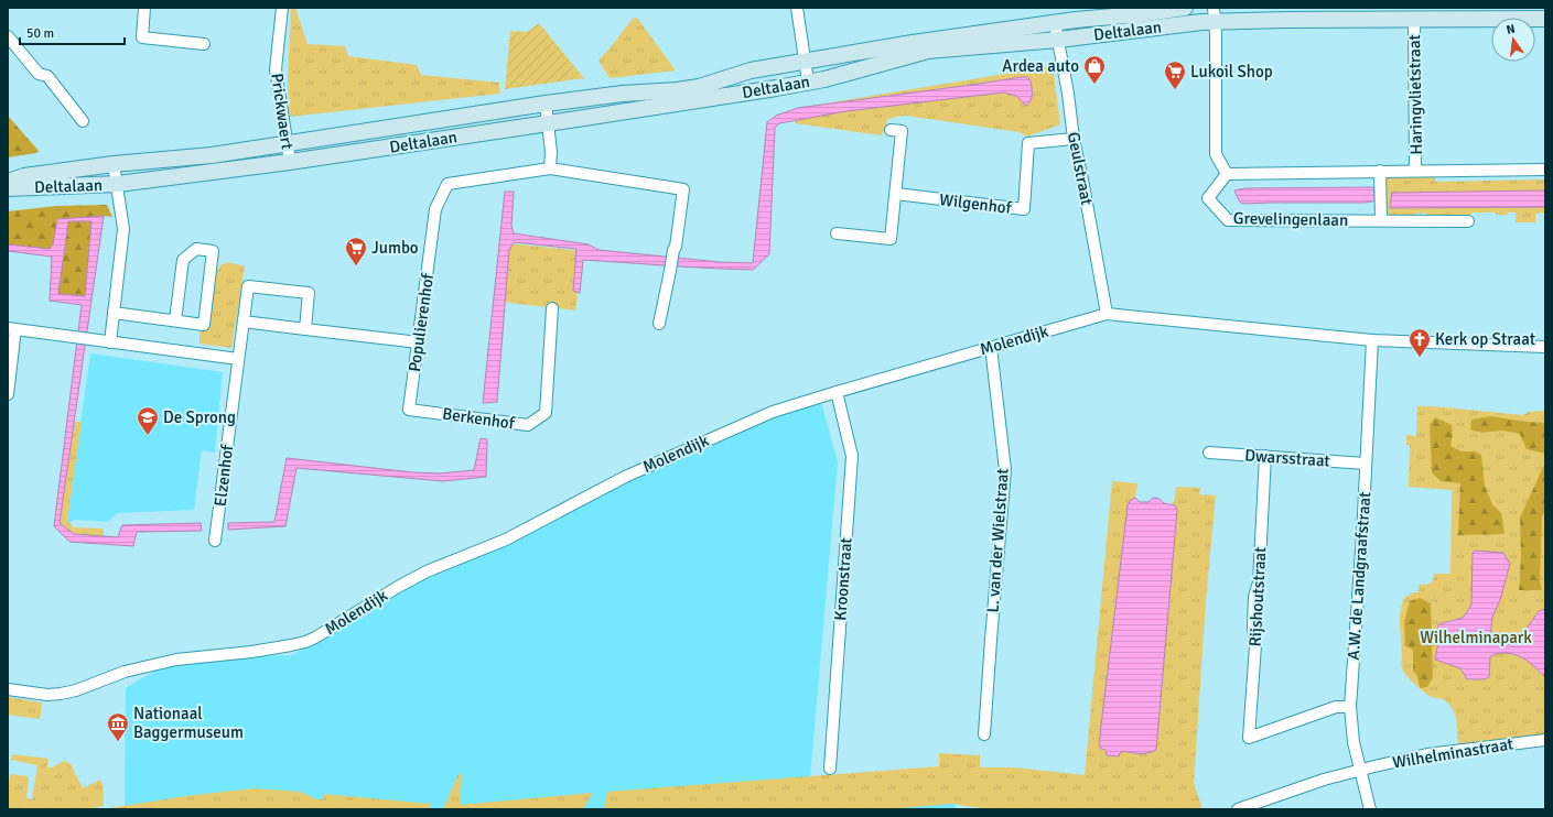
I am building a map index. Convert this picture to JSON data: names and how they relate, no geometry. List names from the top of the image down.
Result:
{
  "streets": {
    "street": [
      "Deltalaan",
      "Haringvlietstraat",
      "Prickwaert",
      "Geulstraat",
      "Wilgenhof",
      "Grevelingenlaan",
      "Populierenhof",
      "Molendijk",
      "Berkenhof",
      "Dwarsstraat",
      "Elzenhof",
      "L. van der Wielstraat",
      "A.W. de Landgraafstraat",
      "Kroonstraat",
      "Rijshoutstraat",
      "Wilhelminastraat"
    ]
  },
  "crossings": [
    ["Deltalaan", "Haringvlietstraat"],
    ["Deltalaan", "Prickwaert"],
    ["Deltalaan", "Geulstraat"],
    ["Geulstraat", "Wilgenhof"],
    ["Geulstraat", "Molendijk"],
    ["Populierenhof", "Berkenhof"],
    ["Molendijk", "L. van der Wielstraat"],
    ["Molendijk", "A.W. de Landgraafstraat"],
    ["Molendijk", "Kroonstraat"],
    ["Dwarsstraat", "A.W. de Landgraafstraat"],
    ["Dwarsstraat", "Rijshoutstraat"],
    ["A.W. de Landgraafstraat", "Rijshoutstraat"],
    ["A.W. de Landgraafstraat", "Wilhelminastraat"]
  ],
  "parks": ["Wilhelminapark"],
  "places": {
    "shop": ["Ardea auto"],
    "supermarket": ["Lukoil Shop", "Jumbo"],
    "church": ["Kerk op Straat"],
    "school or university": ["De Sprong"],
    "museum": ["Nationaal Baggermuseum"]
  },
  "scale_bar": "50 m",
  "north": "top"
}
